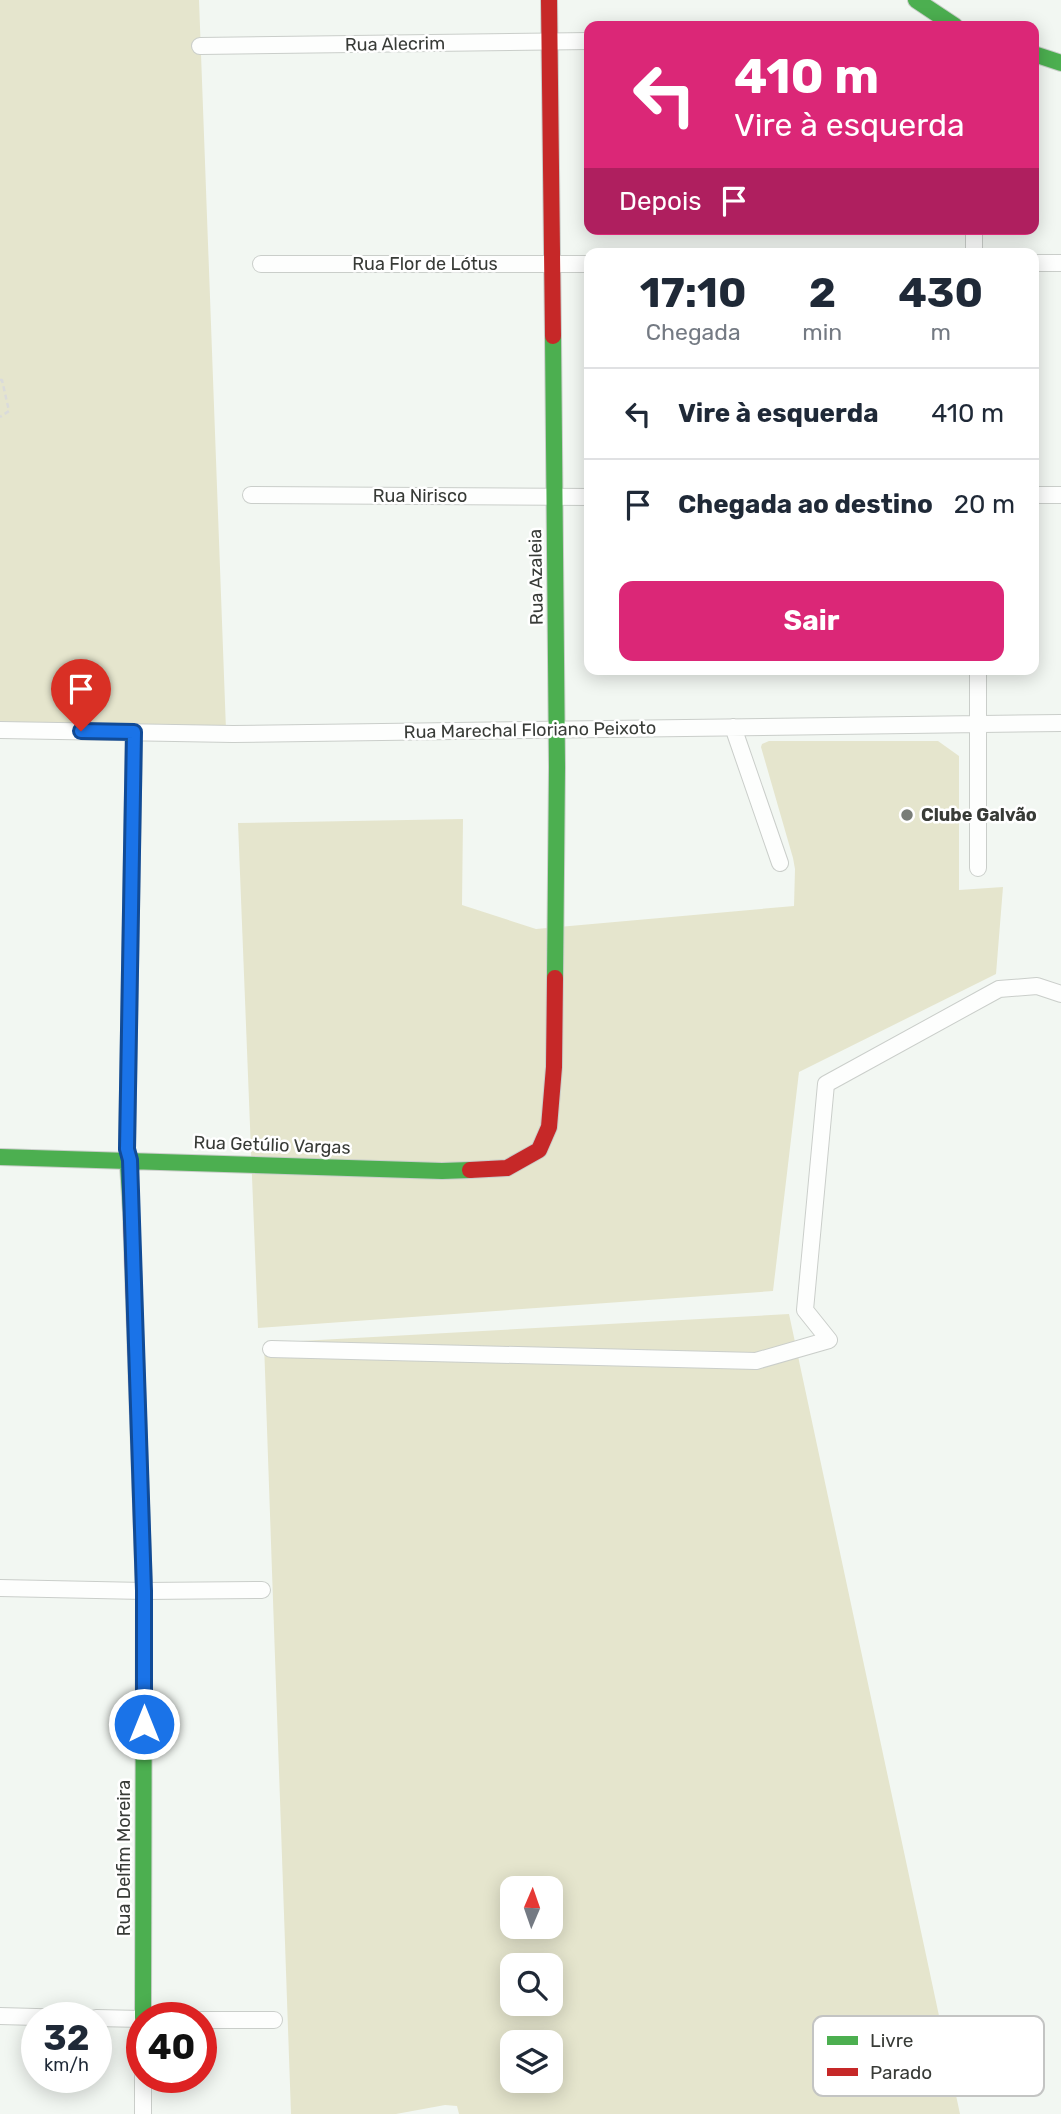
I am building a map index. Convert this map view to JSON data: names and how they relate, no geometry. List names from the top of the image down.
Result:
{
  "streets": {
    "street": [
      "Rua Alecrim",
      "Rua Flor de Lótus",
      "Rua Nirisco",
      "Rua Azaleia",
      "Rua Marechal Floriano Peixoto",
      "Rua Getúlio Vargas",
      "Rua Delfim Moreira"
    ]
  },
  "crossings": [
    ["Rua Alecrim", "Rua Azaleia"],
    ["Rua Flor de Lótus", "Rua Azaleia"],
    ["Rua Nirisco", "Rua Azaleia"],
    ["Rua Azaleia", "Rua Marechal Floriano Peixoto"],
    ["Rua Azaleia", "Rua Getúlio Vargas"],
    ["Rua Marechal Floriano Peixoto", "Rua Delfim Moreira"],
    ["Rua Getúlio Vargas", "Rua Delfim Moreira"]
  ],
  "places": ["Clube Galvão"],
  "legend": ["Livre", "Parado"],
  "north": "top",
  "page": {
    "turn": ["410 m", "Vire à esquerda"],
    "then": "Depois",
    "eta": [
      "17:10",
      "Chegada",
      "2",
      "min",
      "430",
      "m"
    ],
    "list": [
      {
        "name": "Vire à esquerda",
        "value": "410 m"
      },
      {
        "name": "Chegada ao destino",
        "value": "20 m"
      }
    ],
    "buttons": "Sair",
    "speed": "32 km/h",
    "limit": "40"
  }
}
